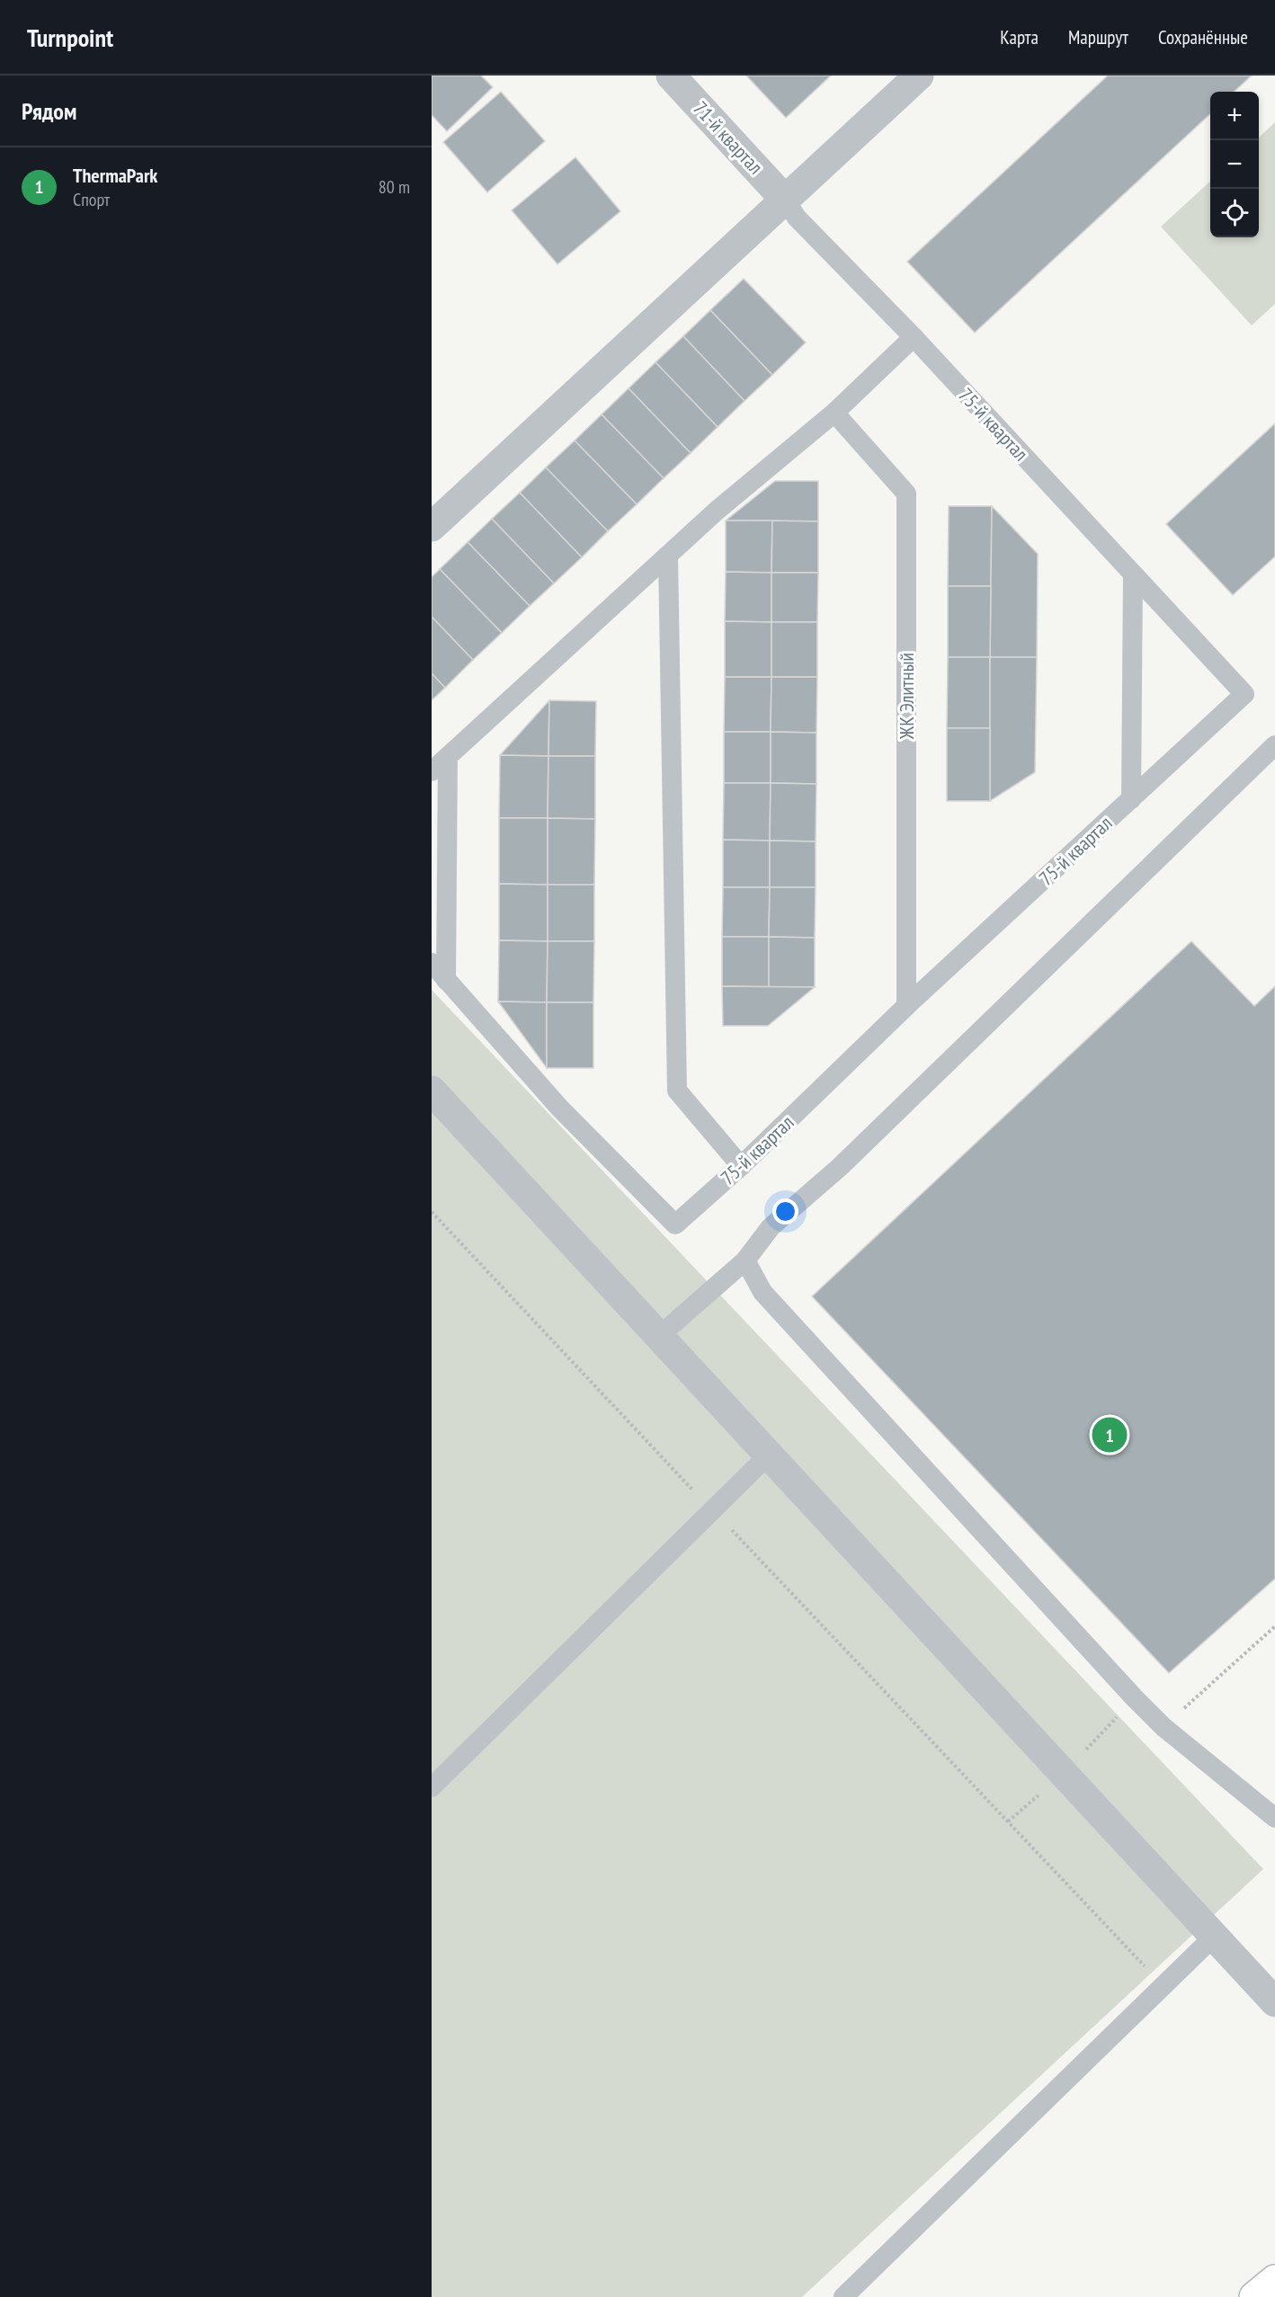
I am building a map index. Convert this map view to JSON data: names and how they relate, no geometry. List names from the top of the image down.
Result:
{
  "streets": {
    "street": ["71-й квартал"],
    "lane": ["75-й квартал", "ЖК Элитный"]
  },
  "crossings": [
    ["71-й квартал", "75-й квартал"],
    ["75-й квартал", "ЖК Элитный"]
  ],
  "page": {
    "header": "Turnpoint",
    "nav": ["Карта", "Маршрут", "Сохранённые"],
    "heading": "Рядом",
    "map_buttons": ["+", "−"],
    "list": [
      {
        "mark": "1",
        "name": "ThermaPark",
        "note": "Спорт",
        "value": "80 m"
      }
    ],
    "pins": "1"
  }
}
